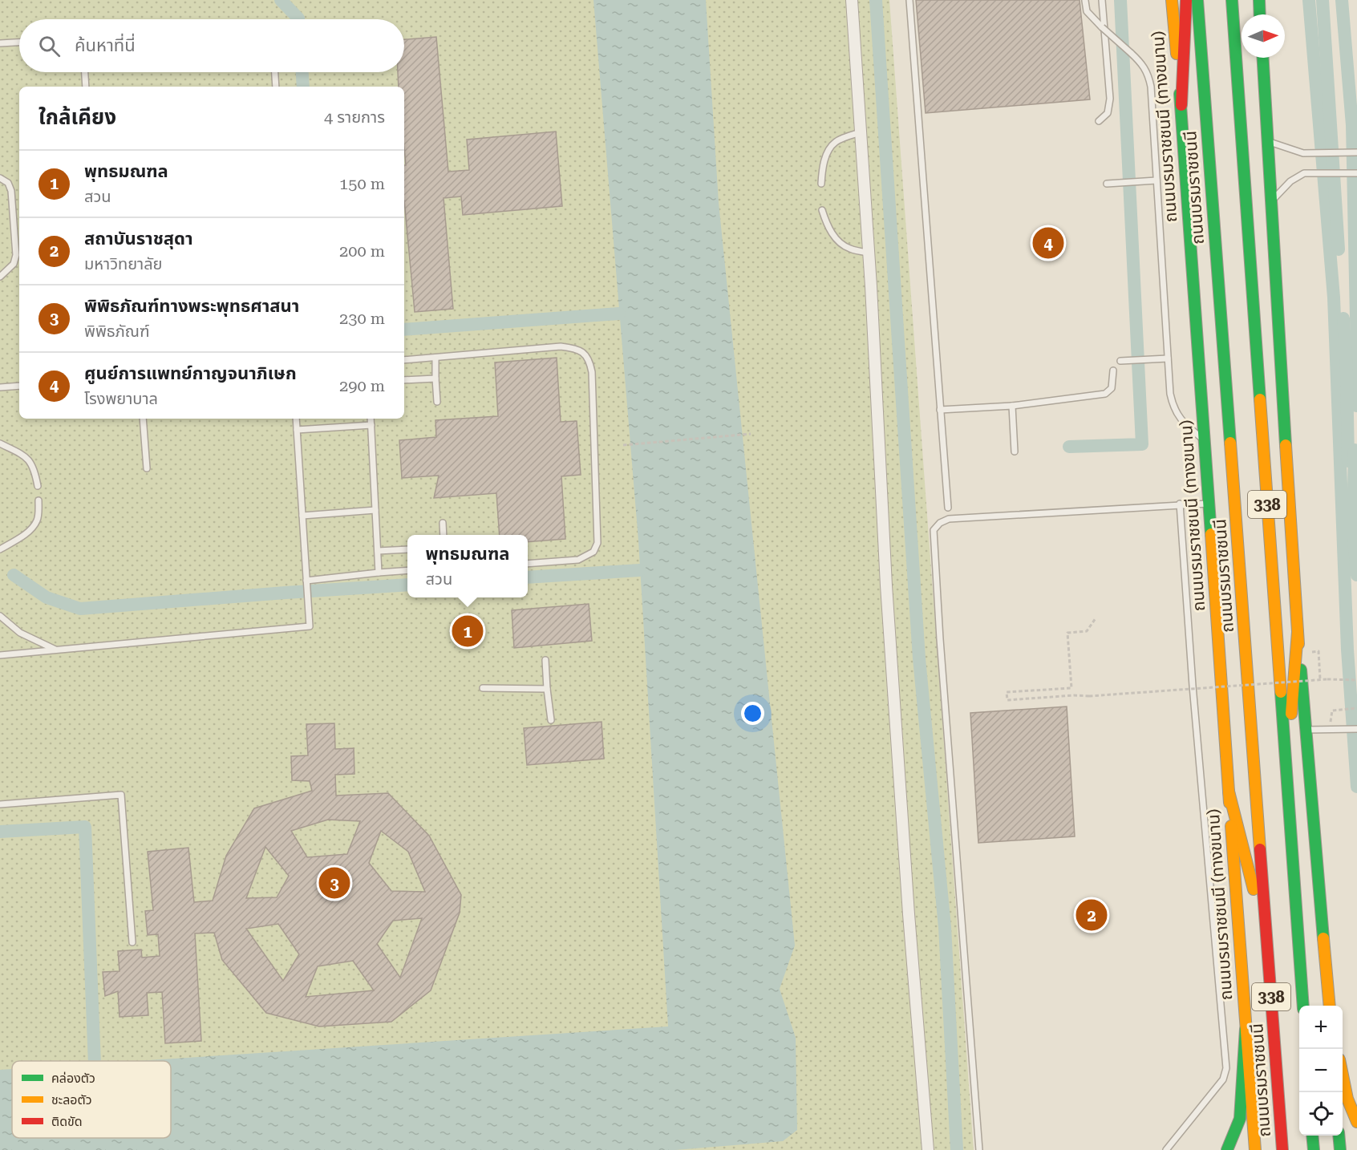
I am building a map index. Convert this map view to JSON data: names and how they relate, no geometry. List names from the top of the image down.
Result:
{
  "streets": {
    "main road": ["ถนนบรมราชชนนี (ทางขนาน)", "ถนนบรมราชชนนี", "338"]
  },
  "legend": ["คล่องตัว", "ชะลอตัว", "ติดขัด"],
  "north": "right",
  "page": {
    "search": "ค้นหาที่นี่",
    "heading": ["ใกล้เคียง", "4 รายการ"],
    "list": [
      {
        "mark": "1",
        "name": "พุทธมณฑล",
        "note": "สวน",
        "value": "150 m"
      },
      {
        "mark": "2",
        "name": "สถาบันราชสุดา",
        "note": "มหาวิทยาลัย",
        "value": "200 m"
      },
      {
        "mark": "3",
        "name": "พิพิธภัณฑ์ทางพระพุทธศาสนา",
        "note": "พิพิธภัณฑ์",
        "value": "230 m"
      },
      {
        "mark": "4",
        "name": "ศูนย์การแพทย์กาญจนาภิเษก",
        "note": "โรงพยาบาล",
        "value": "290 m"
      }
    ],
    "pins": [
      "4",
      "1",
      "3",
      "2"
    ],
    "popup": ["พุทธมณฑล", "สวน"],
    "map_buttons": ["+", "−"]
  }
}
